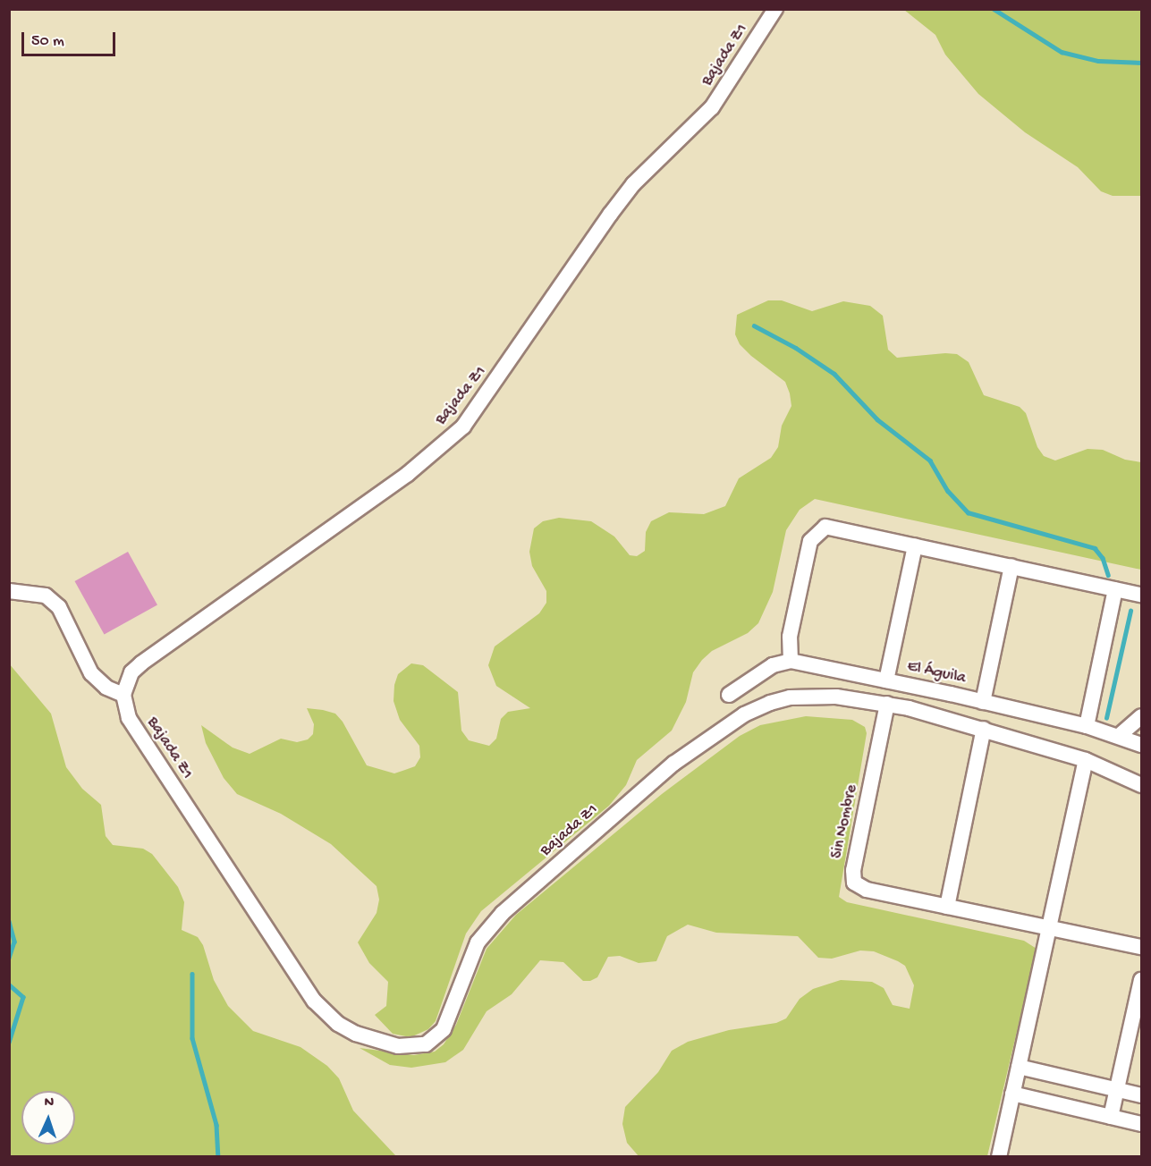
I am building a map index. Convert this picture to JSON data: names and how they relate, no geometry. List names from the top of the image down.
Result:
{
  "streets": {
    "street": ["Bajada Z1", "El Águila", "Sin Nombre"]
  },
  "crossings": [
    ["Bajada Z1", "Sin Nombre"]
  ],
  "scale_bar": "50 m",
  "north": "top"
}
